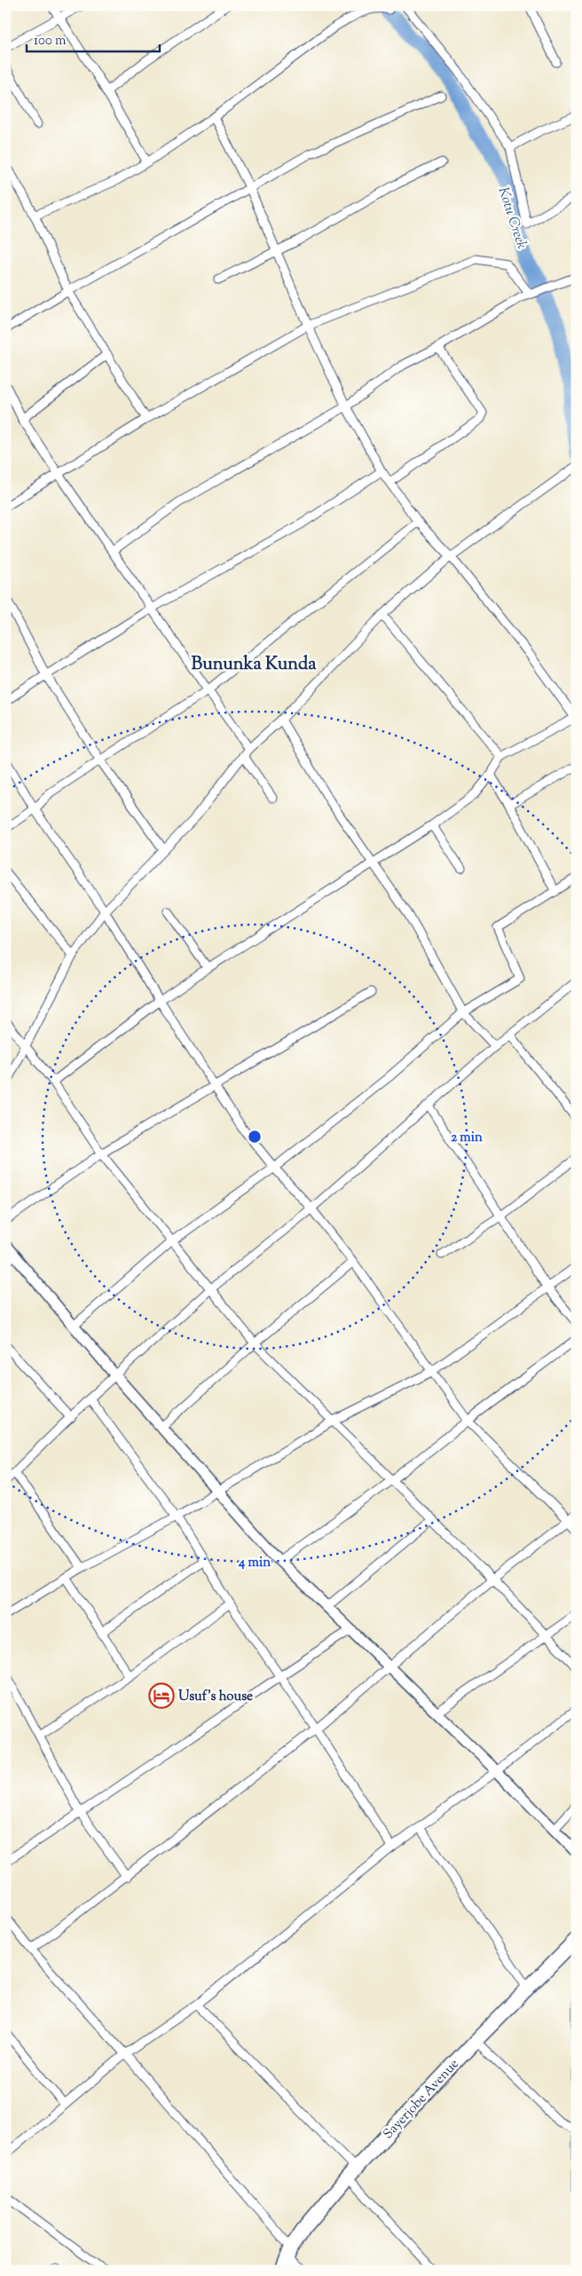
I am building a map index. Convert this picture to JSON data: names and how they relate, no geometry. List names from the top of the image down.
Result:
{
  "streets": {
    "main road": ["Sayerjobe Avenue"]
  },
  "districts": ["Bununka Kunda"],
  "water": ["Kotu Creek"],
  "places": {
    "hotel": ["Usuf's house"]
  },
  "scale_bar": "100 m",
  "rings": ["2 min", "4 min"]
}
